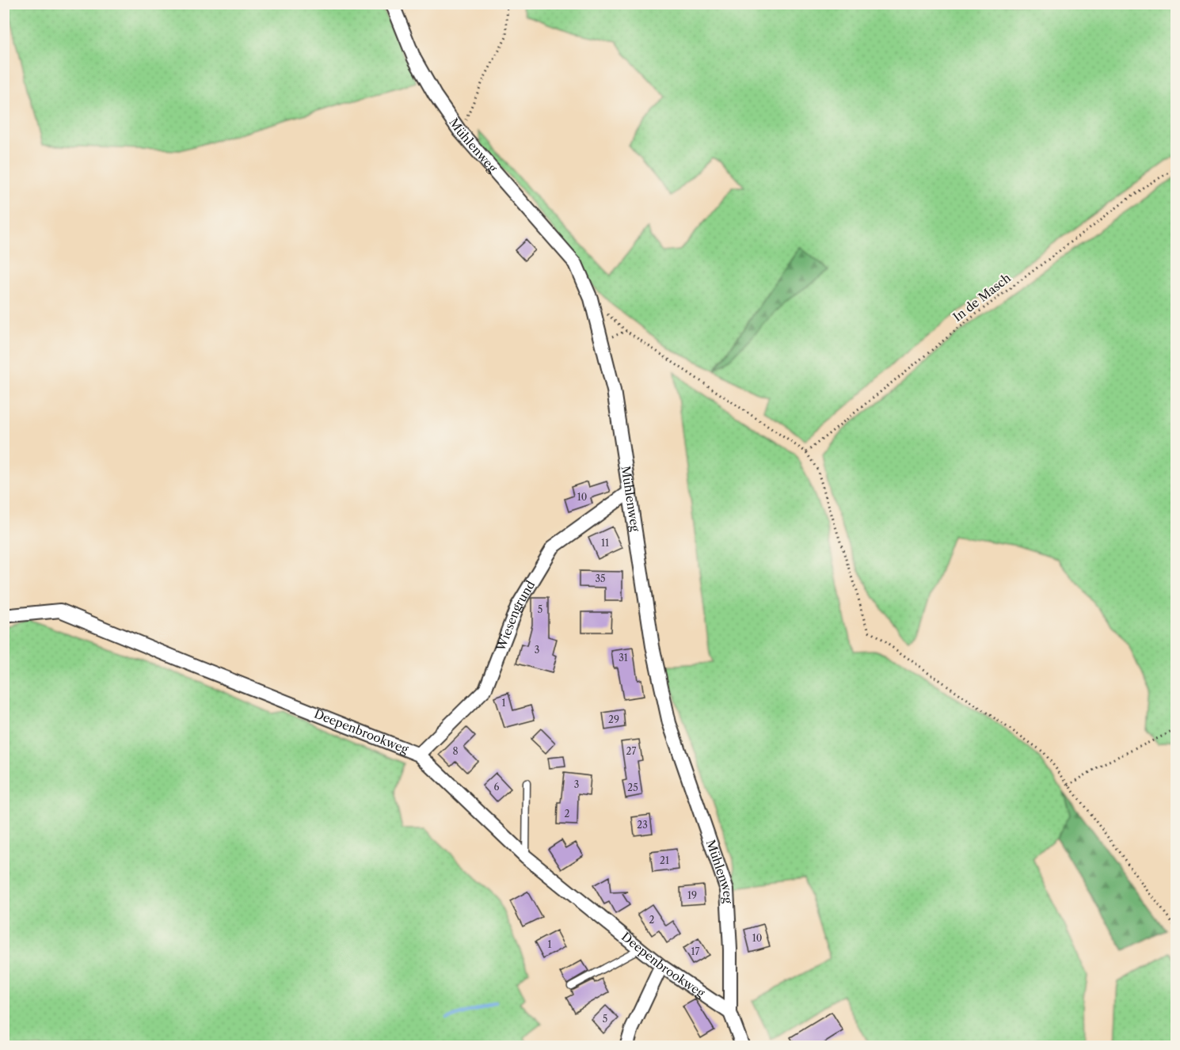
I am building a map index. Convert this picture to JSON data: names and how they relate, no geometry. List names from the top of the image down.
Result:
{
  "streets": {
    "street": ["Mühlenweg", "Wiesengrund", "Deepenbrookweg"],
    "path": ["In de Masch"]
  },
  "crossings": [
    ["Mühlenweg", "Wiesengrund"],
    ["Mühlenweg", "Deepenbrookweg"],
    ["Wiesengrund", "Deepenbrookweg"]
  ],
  "house_numbers": [
    "10",
    "11",
    "35",
    "5",
    "3",
    "31",
    "1",
    "29",
    "8",
    "27",
    "3",
    "6",
    "25",
    "2",
    "23",
    "21",
    "19",
    "2",
    "10",
    "1",
    "17",
    "5"
  ]
}
